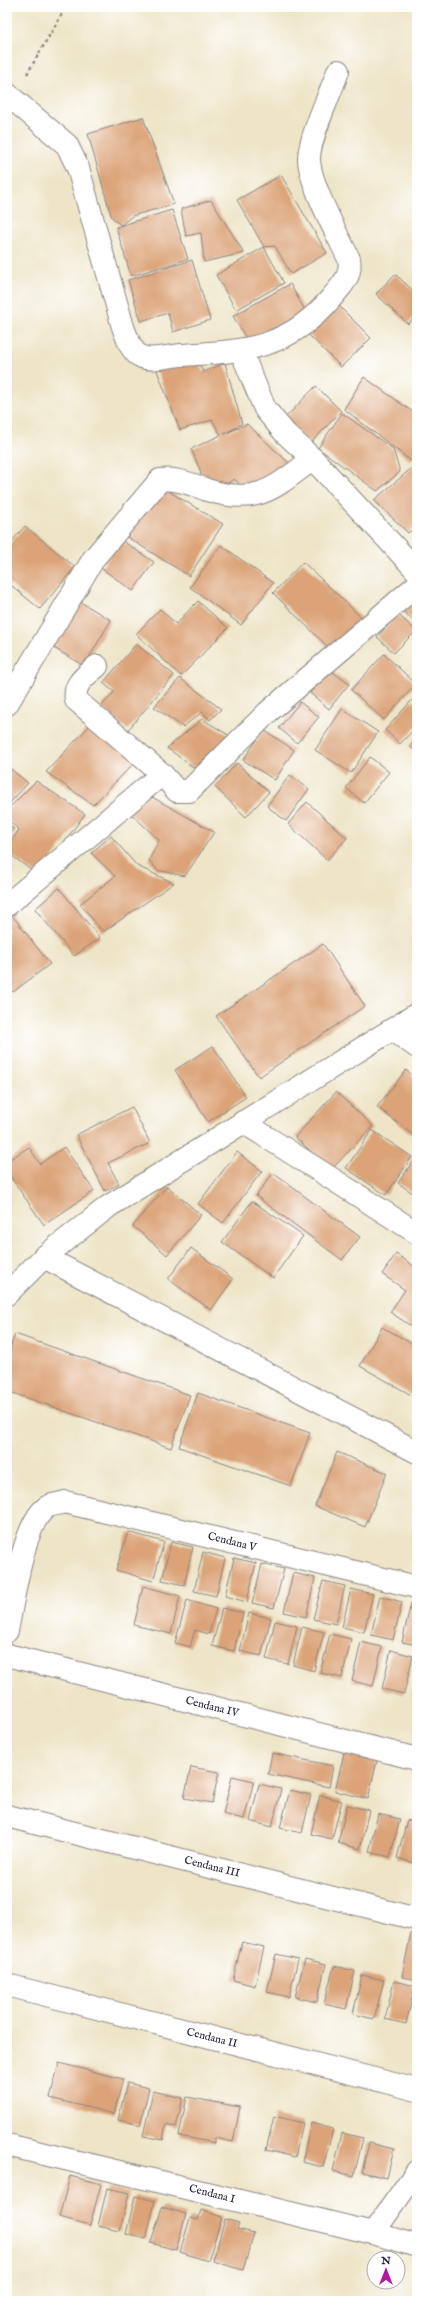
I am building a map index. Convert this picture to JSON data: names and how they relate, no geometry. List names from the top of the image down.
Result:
{
  "streets": {
    "street": [
      "Cendana V",
      "Cendana IV",
      "Cendana III",
      "Cendana II",
      "Cendana I"
    ]
  },
  "north": "top"
}
